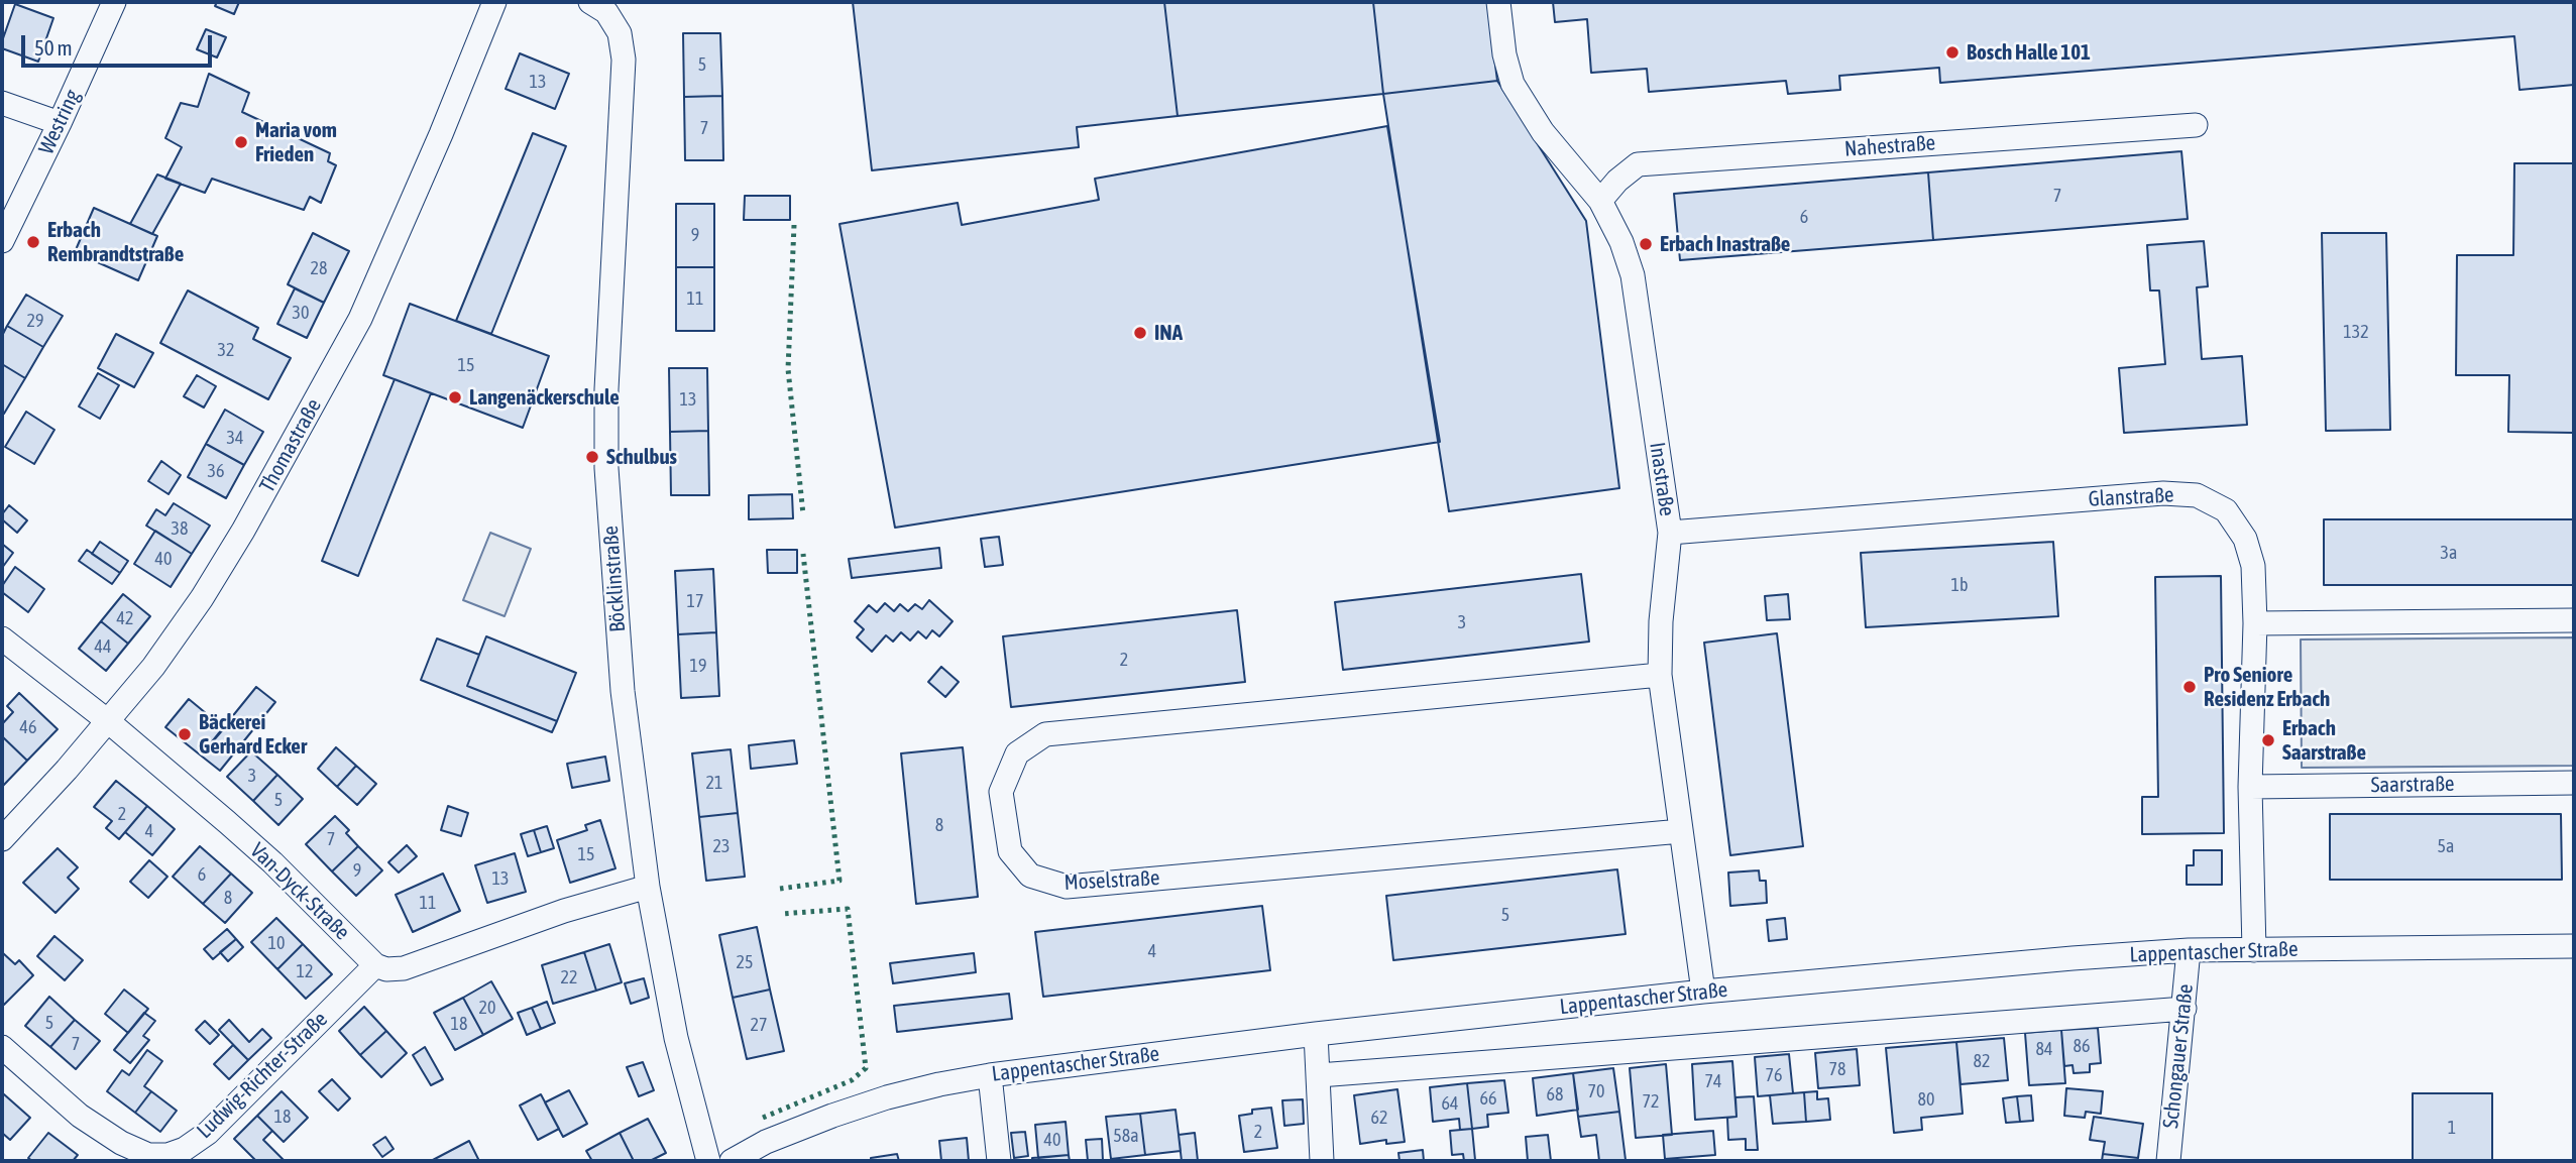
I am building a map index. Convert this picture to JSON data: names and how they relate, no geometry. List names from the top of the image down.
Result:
{
  "streets": {
    "street": [
      "Westring",
      "Nahestraße",
      "Thomastraße",
      "Inastraße",
      "Glanstraße",
      "Böcklinstraße",
      "Saarstraße",
      "Moselstraße",
      "Van-Dyck-Straße",
      "Lappentascher Straße",
      "Schongauer Straße",
      "Ludwig-Richter-Straße"
    ]
  },
  "crossings": [
    ["Nahestraße", "Inastraße"],
    ["Thomastraße", "Van-Dyck-Straße"],
    ["Inastraße", "Glanstraße"],
    ["Inastraße", "Moselstraße"],
    ["Inastraße", "Lappentascher Straße"],
    ["Glanstraße", "Saarstraße"],
    ["Glanstraße", "Lappentascher Straße"],
    ["Van-Dyck-Straße", "Ludwig-Richter-Straße"],
    ["Lappentascher Straße", "Schongauer Straße"]
  ],
  "places": [
    "Bosch Halle 101",
    "Maria vom Frieden",
    "Erbach Rembrandtstraße",
    "Erbach Inastraße",
    "INA",
    "Langenäckerschule",
    "Schulbus",
    "Pro Seniore Residenz Erbach",
    "Bäckerei Gerhard Ecker",
    "Erbach Saarstraße"
  ],
  "house_numbers": [
    "5",
    "13",
    "7",
    "7",
    "6",
    "9",
    "28",
    "11",
    "30",
    "29",
    "132",
    "32",
    "15",
    "13",
    "34",
    "36",
    "38",
    "3a",
    "40",
    "1b",
    "17",
    "42",
    "3",
    "44",
    "2",
    "19",
    "46",
    "3",
    "21",
    "5",
    "2",
    "8",
    "4",
    "7",
    "23",
    "5a",
    "15",
    "9",
    "6",
    "13",
    "8",
    "11",
    "5",
    "10",
    "4",
    "25",
    "12",
    "22",
    "20",
    "5",
    "18",
    "27",
    "7",
    "86",
    "84",
    "82",
    "78",
    "76",
    "74",
    "70",
    "68",
    "66",
    "80",
    "72",
    "64",
    "18",
    "62",
    "1",
    "2",
    "58a",
    "40"
  ],
  "scale_bar": "50 m"
}
